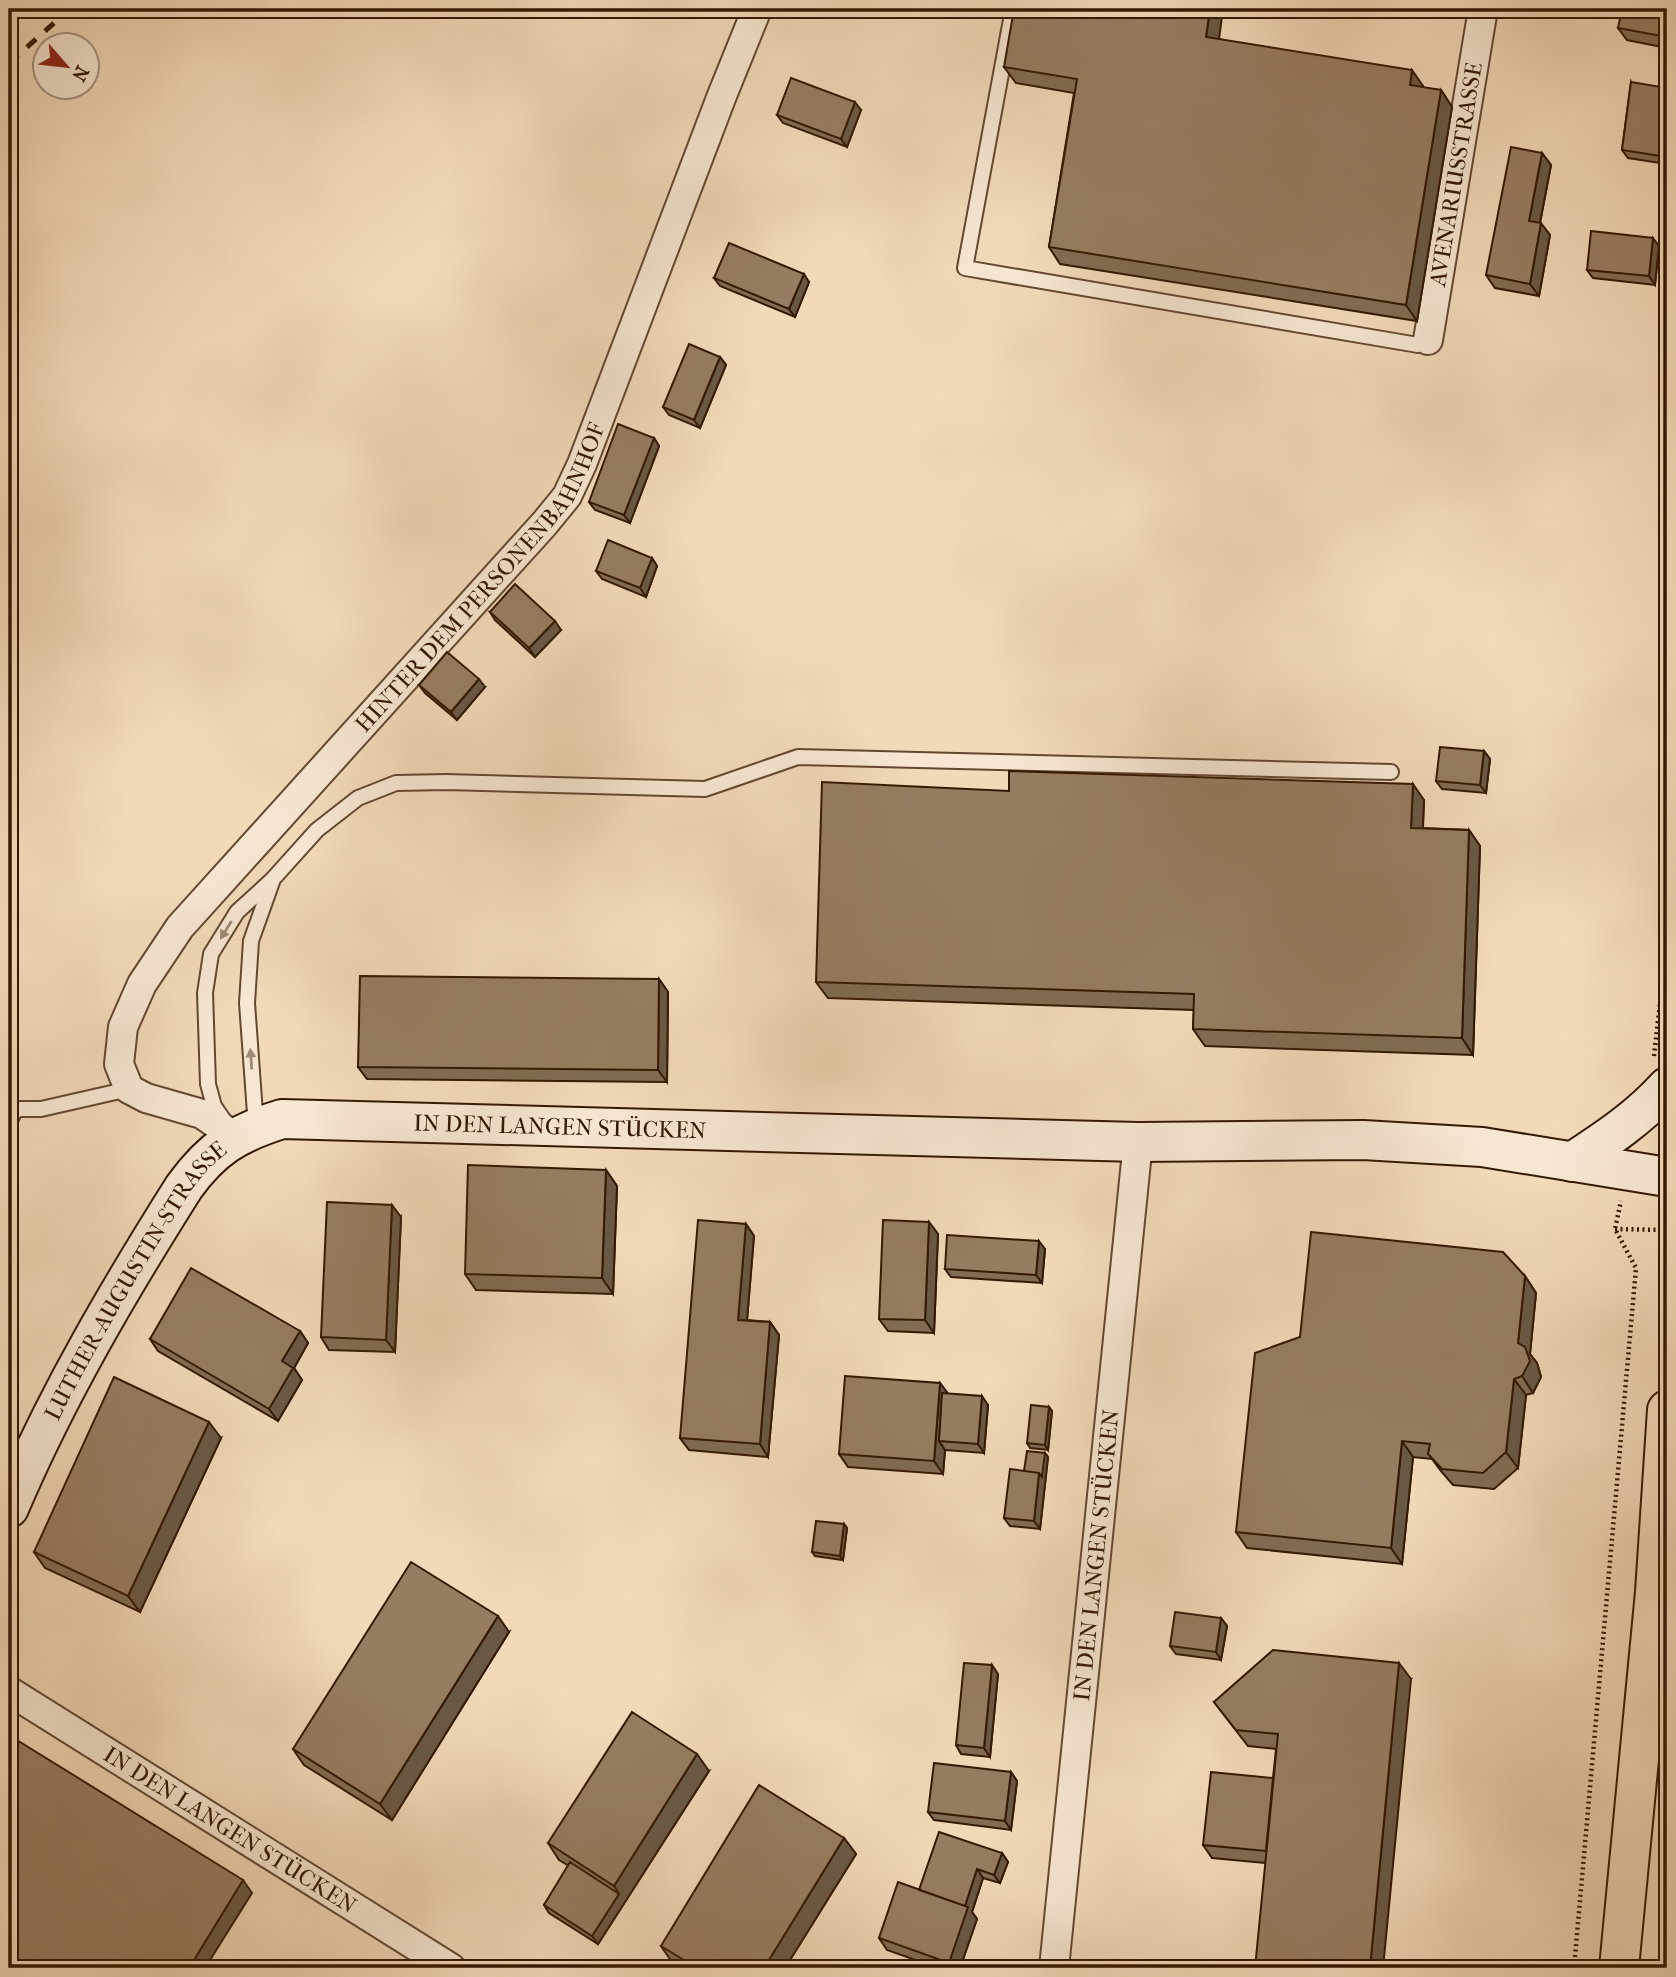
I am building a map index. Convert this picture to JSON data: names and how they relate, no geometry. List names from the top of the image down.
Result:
{
  "streets": {
    "street": [
      "AVENARIUSSTRASSE",
      "HINTER DEM PERSONENBAHNHOF",
      "IN DEN LANGEN STÜCKEN",
      "LUTHER-AUGUSTIN-STRASSE"
    ]
  },
  "crossings": [
    ["IN DEN LANGEN STÜCKEN", "LUTHER-AUGUSTIN-STRASSE"]
  ],
  "north": "bottom right"
}
